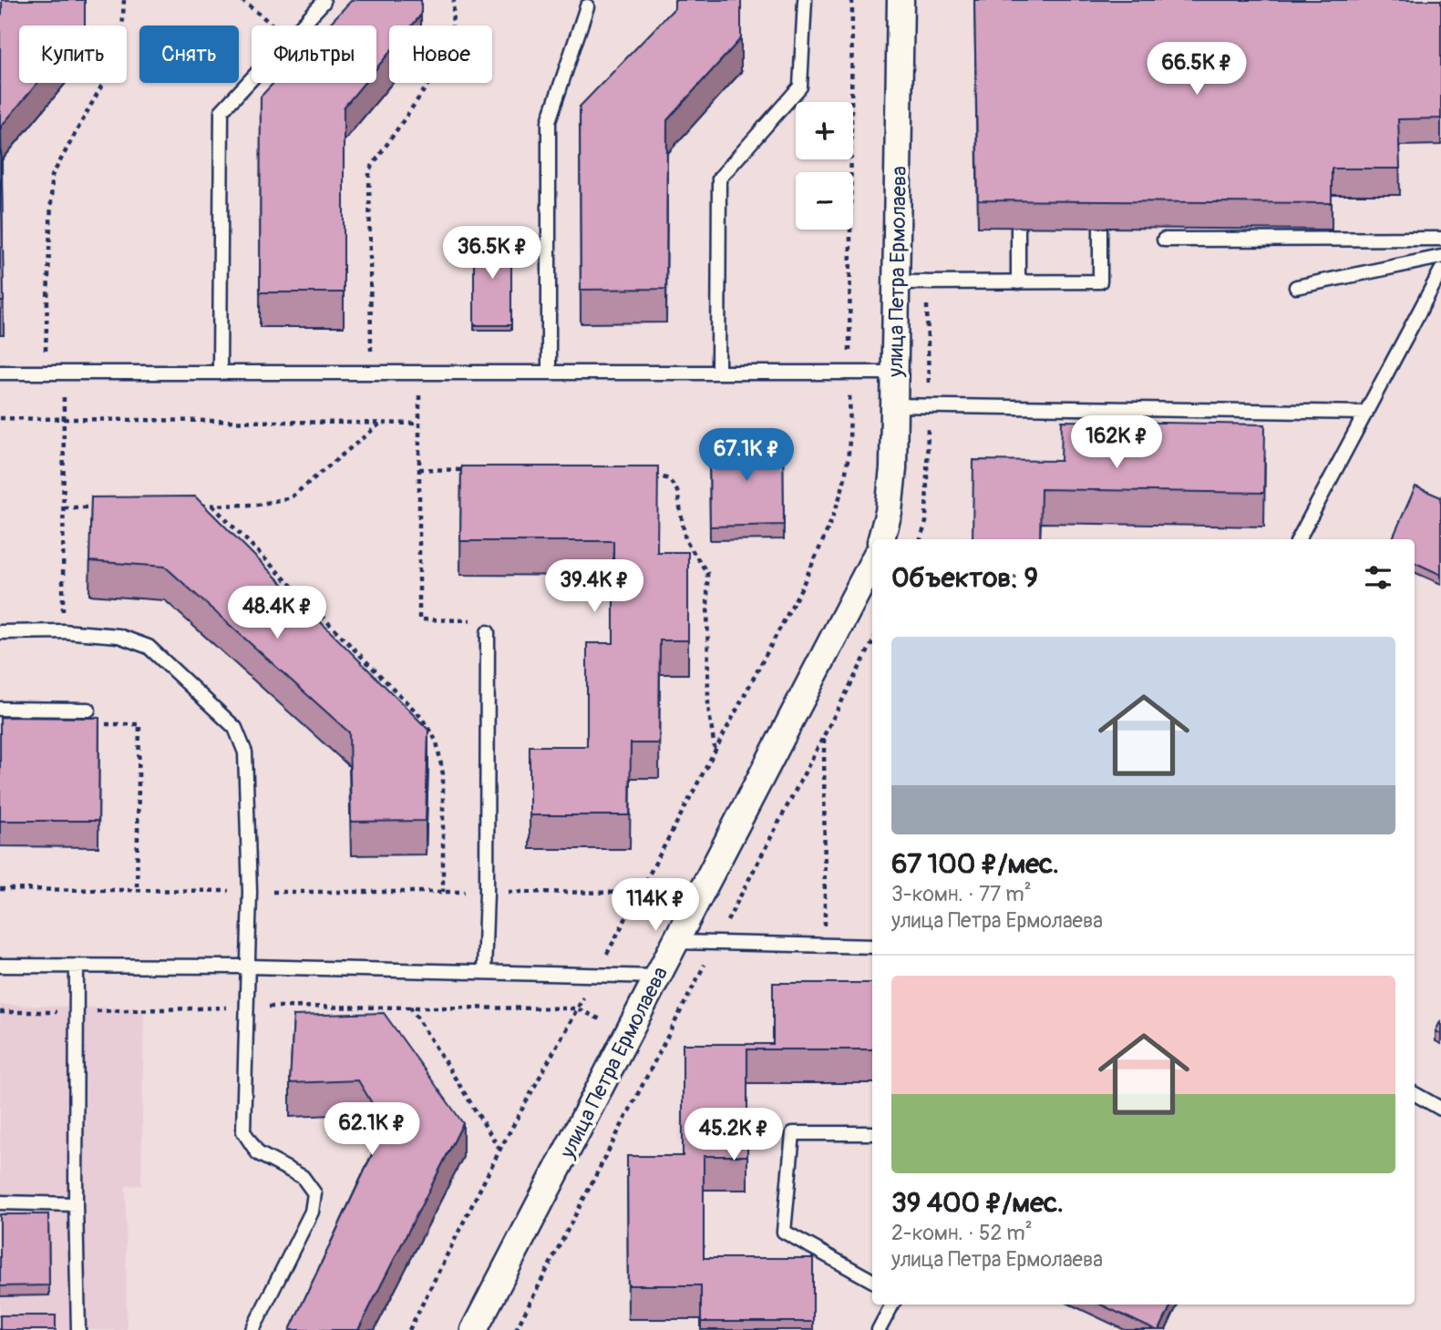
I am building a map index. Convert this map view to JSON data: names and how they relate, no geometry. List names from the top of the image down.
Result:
{
  "streets": {
    "street": ["улица Петра Ермолаева"]
  },
  "page": {
    "chip": [
      "Купить",
      "Снять",
      "Фильтры",
      "Новое"
    ],
    "price": [
      "66.5K ₽",
      "36.5K ₽",
      "162K ₽",
      "67.1K ₽",
      "39.4K ₽",
      "48.4K ₽",
      "114K ₽",
      "62.1K ₽",
      "45.2K ₽"
    ],
    "map_buttons": ["+", "−"],
    "heading": "Объектов: 9",
    "list": [
      {
        "name": "67 100 ₽/мес.",
        "note": "3-комн. · 77 m² · улица Петра Ермолаева"
      },
      {
        "name": "39 400 ₽/мес.",
        "note": "2-комн. · 52 m² · улица Петра Ермолаева"
      }
    ]
  }
}
